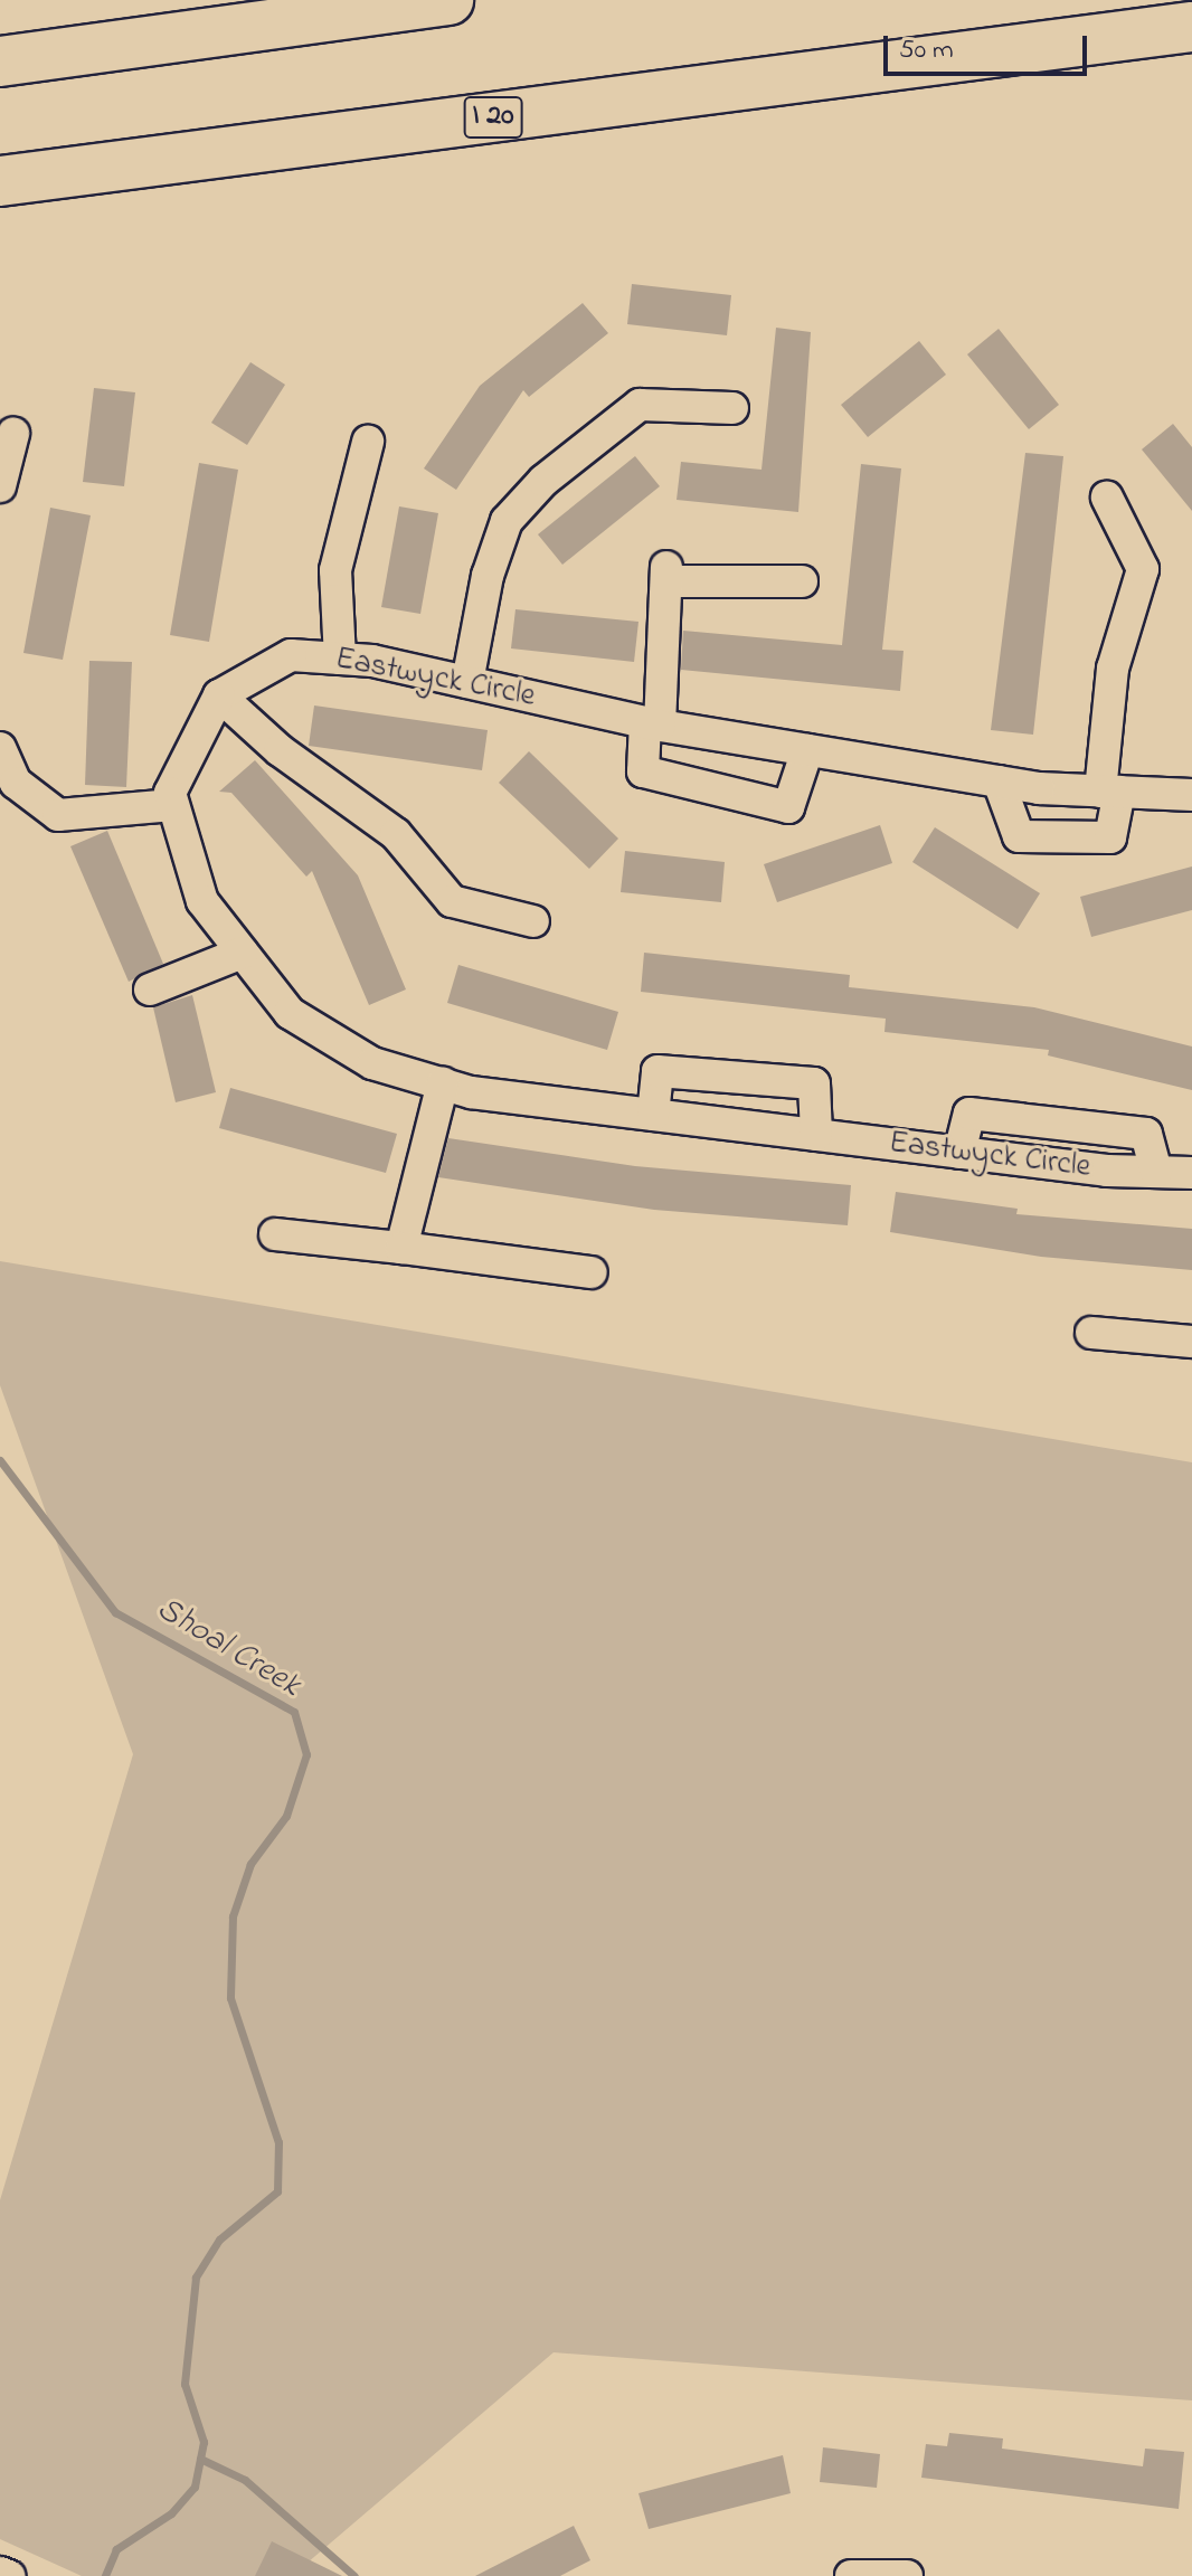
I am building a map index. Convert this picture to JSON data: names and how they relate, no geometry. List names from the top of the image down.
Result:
{
  "streets": {
    "highway": ["I 20"],
    "street": ["Eastwyck Circle"]
  },
  "water": ["Shoal Creek"],
  "scale_bar": "50 m"
}
